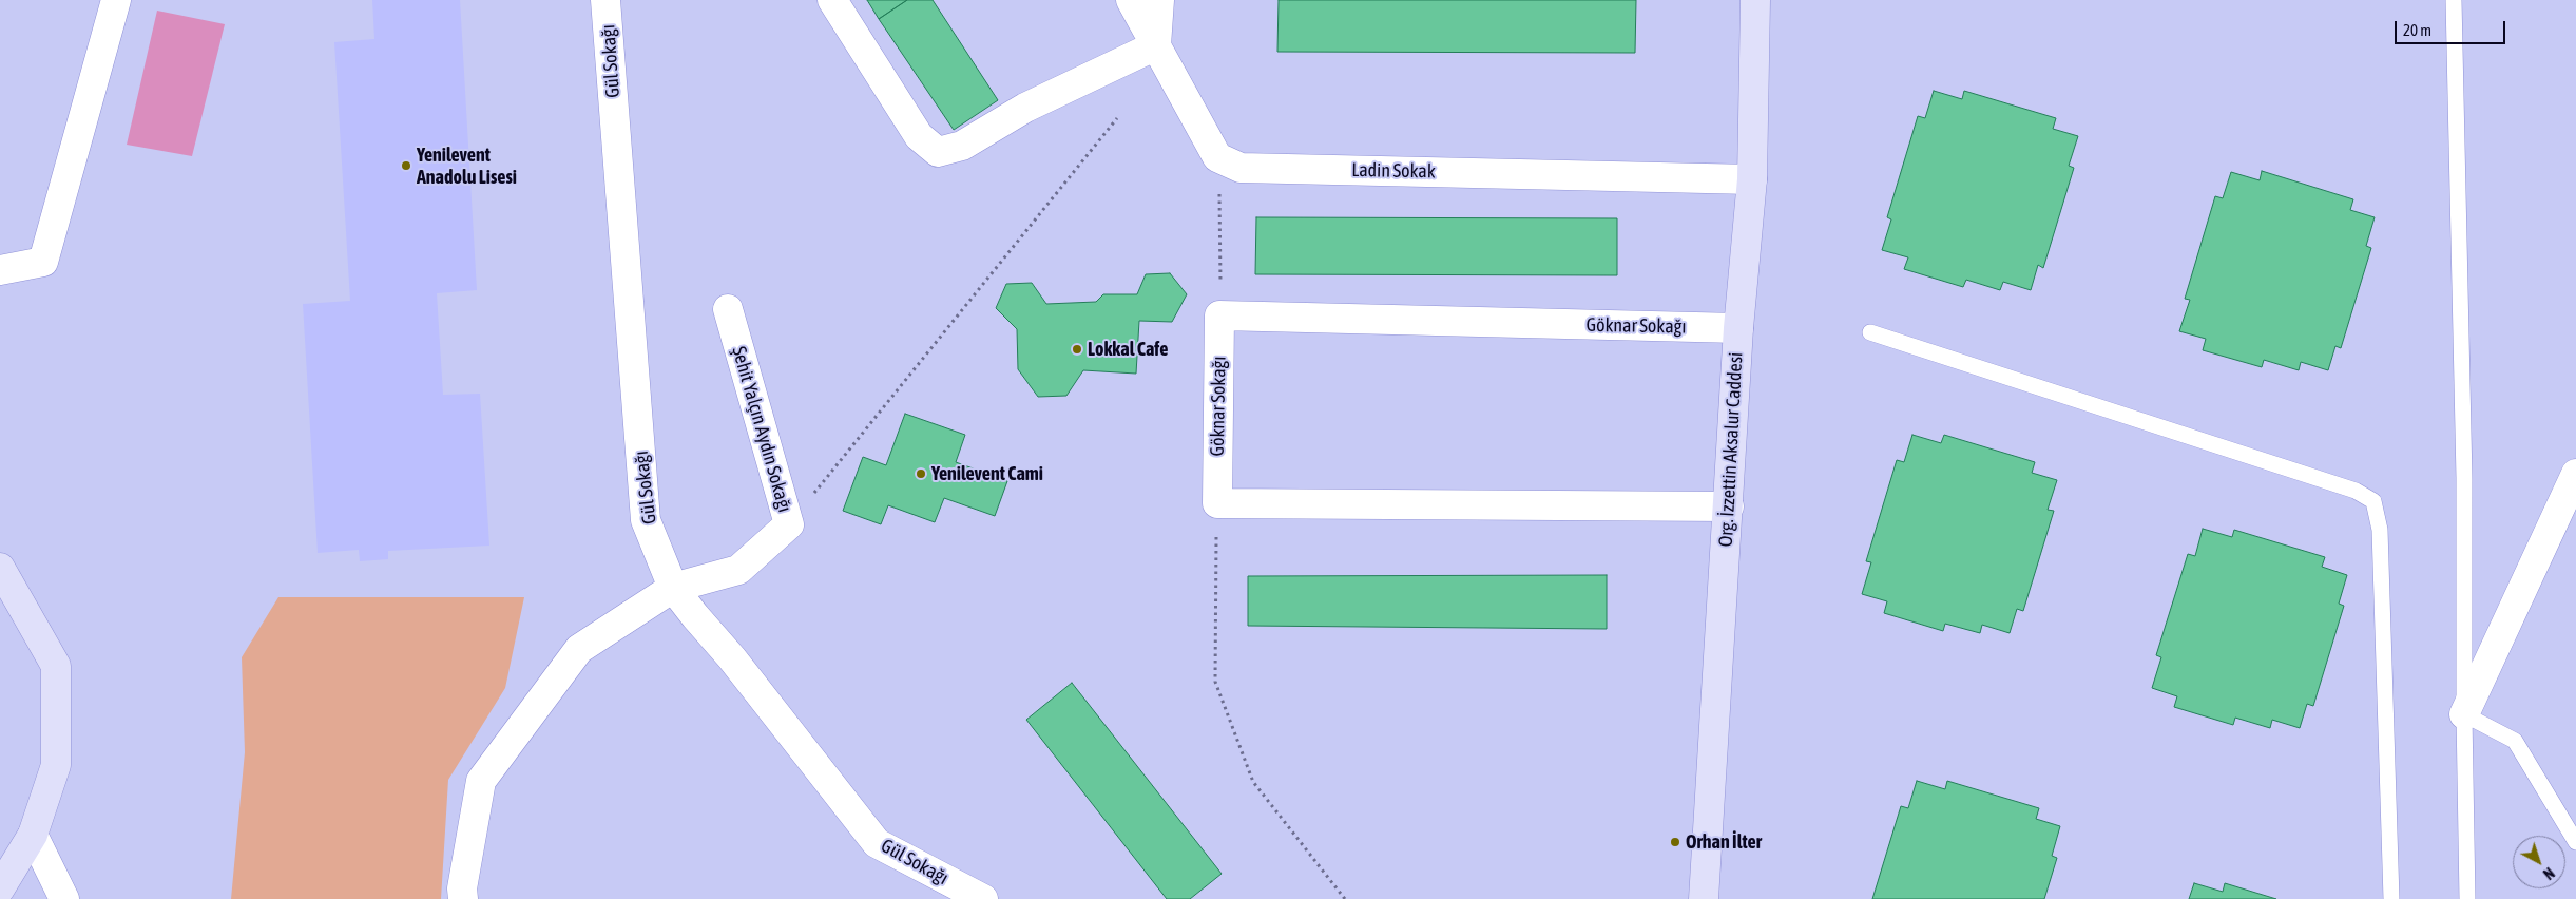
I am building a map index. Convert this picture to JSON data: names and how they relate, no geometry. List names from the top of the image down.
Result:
{
  "streets": {
    "main road": ["Org. İzzettin Aksalur Caddesi"],
    "street": [
      "Gül Sokağı",
      "Ladin Sokak",
      "Göknar Sokağı",
      "Şehit Yalçın Aydın Sokağı"
    ]
  },
  "crossings": [
    ["Gül Sokağı", "Şehit Yalçın Aydın Sokağı"],
    ["Ladin Sokak", "Org. İzzettin Aksalur Caddesi"],
    ["Göknar Sokağı", "Org. İzzettin Aksalur Caddesi"]
  ],
  "places": [
    "Yenilevent Anadolu Lisesi",
    "Lokkal Cafe",
    "Yenilevent Cami",
    "Orhan İlter"
  ],
  "scale_bar": "20 m",
  "north": "bottom right"
}
